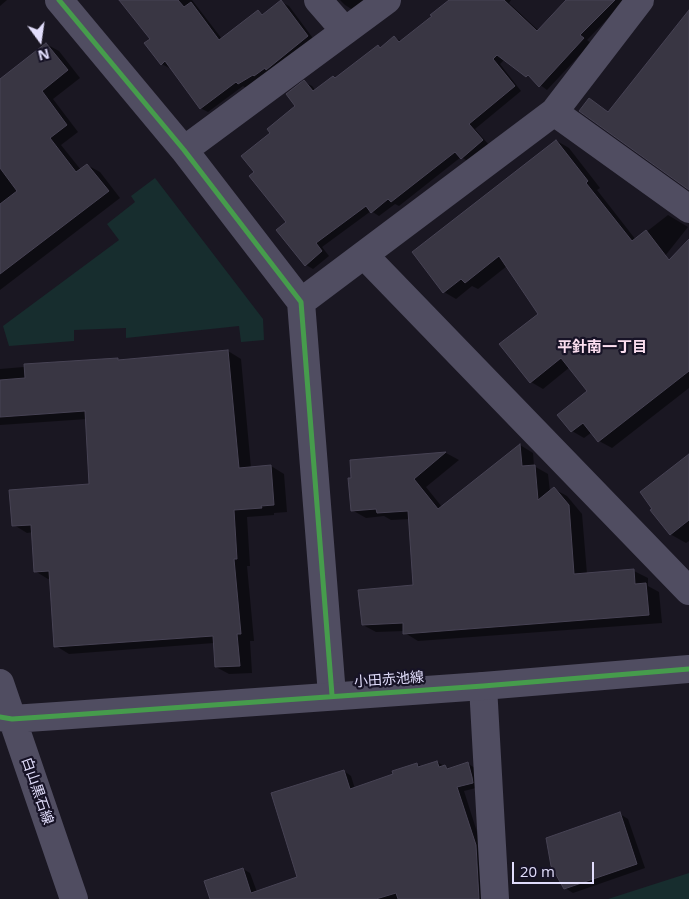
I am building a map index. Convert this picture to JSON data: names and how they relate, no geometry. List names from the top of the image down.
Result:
{
  "streets": {
    "street": ["小田赤池線", "白山黒石線"]
  },
  "crossings": [
    ["小田赤池線", "白山黒石線"]
  ],
  "districts": ["平針南一丁目"],
  "scale_bar": "20 m",
  "north": "bottom"
}
